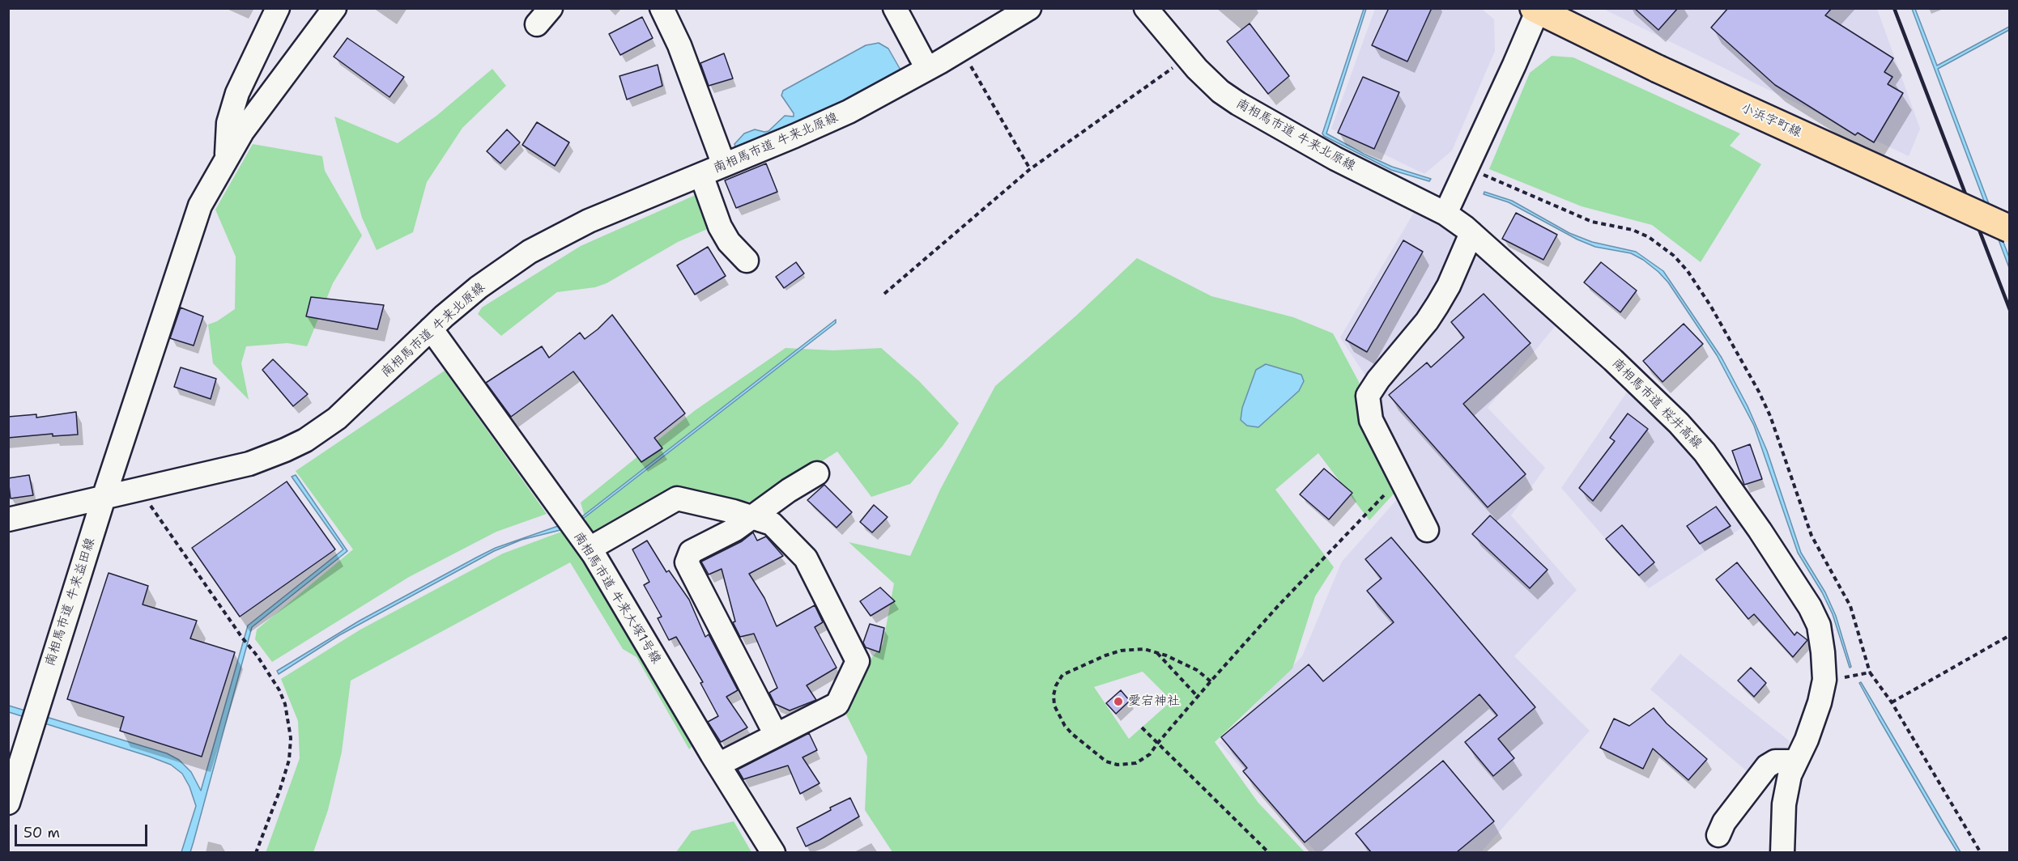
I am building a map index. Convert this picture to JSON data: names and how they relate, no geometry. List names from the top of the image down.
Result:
{
  "streets": {
    "main road": ["小浜字町線"],
    "street": [
      "南相馬市道 牛来北原線",
      "南相馬市道 桜井高線",
      "南相馬市道 牛来大塚1号線",
      "南相馬市道 牛来益田線"
    ]
  },
  "crossings": [
    ["南相馬市道 牛来北原線", "南相馬市道 桜井高線"],
    ["南相馬市道 牛来北原線", "南相馬市道 牛来大塚1号線"],
    ["南相馬市道 牛来北原線", "南相馬市道 牛来益田線"]
  ],
  "places": ["愛宕神社"],
  "scale_bar": "50 m"
}
